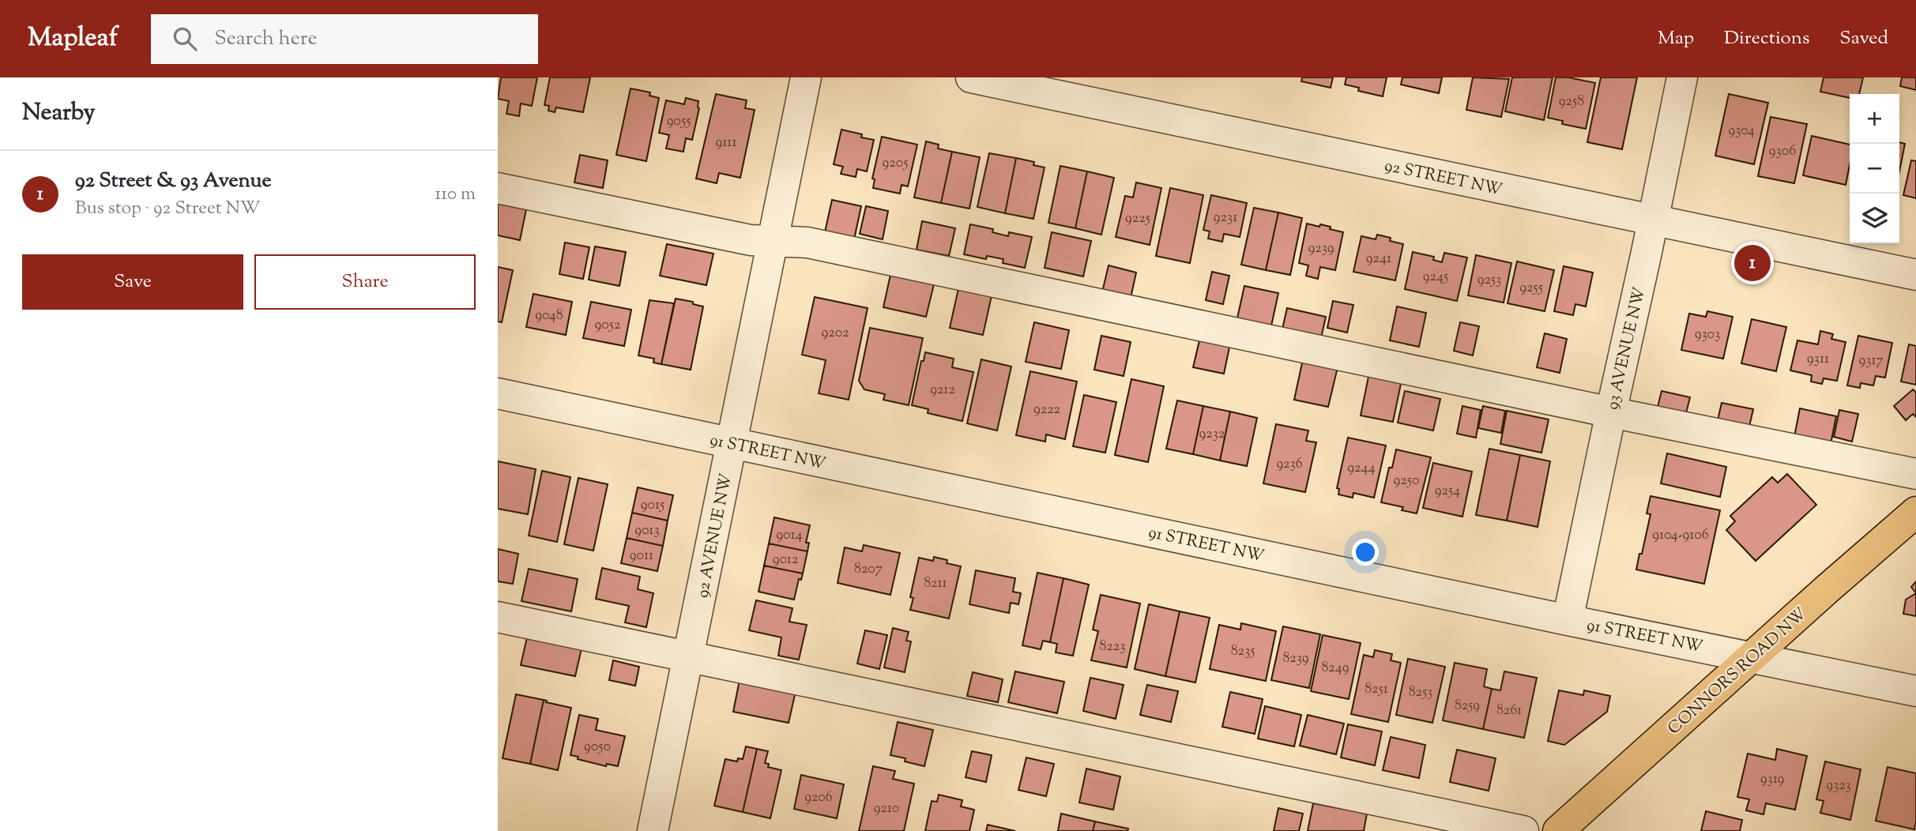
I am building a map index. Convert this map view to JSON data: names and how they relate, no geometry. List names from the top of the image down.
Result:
{
  "streets": {
    "main road": ["CONNORS ROAD NW"],
    "street": [
      "92 STREET NW",
      "93 AVENUE NW",
      "91 STREET NW",
      "92 AVENUE NW"
    ]
  },
  "crossings": [
    ["92 STREET NW", "93 AVENUE NW"],
    ["93 AVENUE NW", "91 STREET NW"],
    ["91 STREET NW", "92 AVENUE NW"],
    ["91 STREET NW", "CONNORS ROAD NW"]
  ],
  "house_numbers": [
    "9258",
    "9055",
    "9304",
    "9111",
    "9306",
    "9205",
    "9231",
    "9225",
    "9239",
    "9241",
    "9245",
    "9253",
    "9255",
    "9048",
    "9052",
    "9202",
    "9303",
    "9311",
    "9317",
    "9212",
    "9222",
    "9232",
    "9236",
    "9244",
    "9250",
    "9254",
    "9015",
    "9013",
    "9014",
    "9104-9106",
    "9011",
    "9012",
    "8207",
    "8211",
    "8223",
    "8235",
    "8239",
    "8249",
    "8251",
    "8253",
    "8259",
    "8261",
    "9050",
    "9319",
    "9323",
    "9206",
    "9210"
  ],
  "page": {
    "header": "Mapleaf",
    "search": "Search here",
    "nav": ["Map", "Directions", "Saved"],
    "heading": "Nearby",
    "map_buttons": ["+", "−"],
    "list": [
      {
        "mark": "1",
        "name": "92 Street & 93 Avenue",
        "note": "Bus stop · 92 Street NW",
        "value": "110 m"
      }
    ],
    "buttons": ["Save", "Share"],
    "pins": "1"
  }
}
